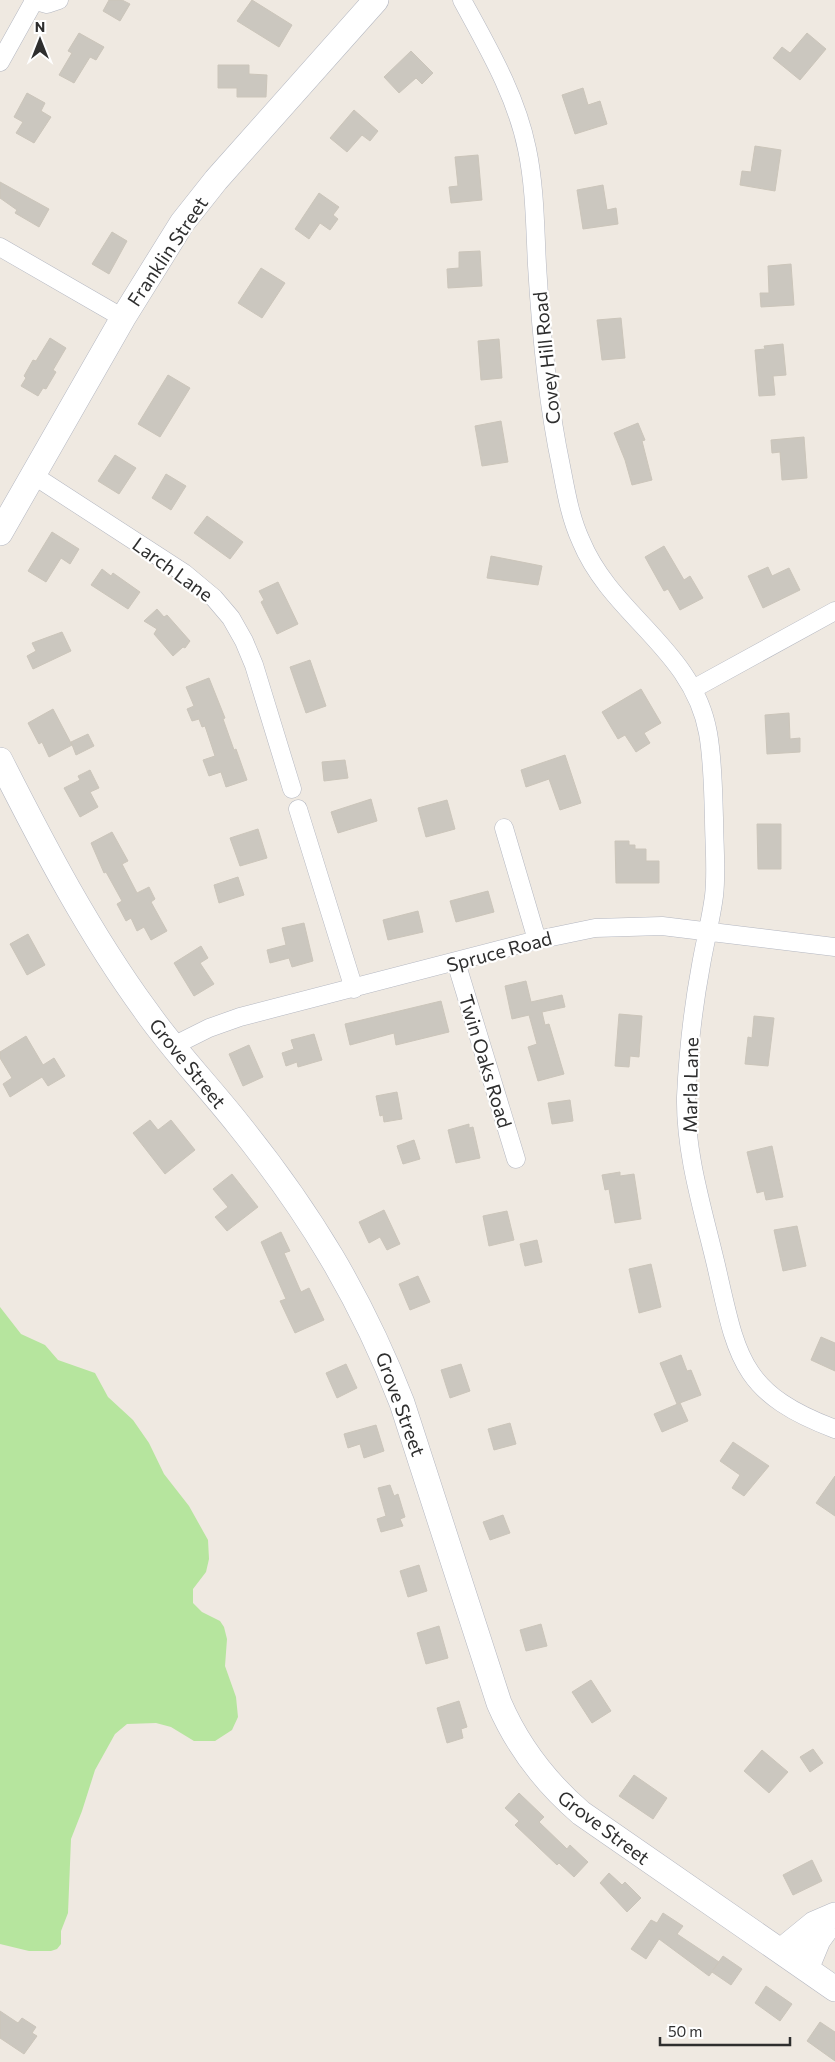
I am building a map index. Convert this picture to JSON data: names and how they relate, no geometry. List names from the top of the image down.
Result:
{
  "streets": {
    "main road": ["Franklin Street", "Grove Street"],
    "street": [
      "Covey Hill Road",
      "Larch Lane",
      "Spruce Road",
      "Twin Oaks Road",
      "Marla Lane"
    ]
  },
  "crossings": [
    ["Franklin Street", "Larch Lane"],
    ["Covey Hill Road", "Marla Lane"],
    ["Spruce Road", "Twin Oaks Road"],
    ["Spruce Road", "Grove Street"],
    ["Spruce Road", "Marla Lane"]
  ],
  "scale_bar": "50 m",
  "north": "top"
}
